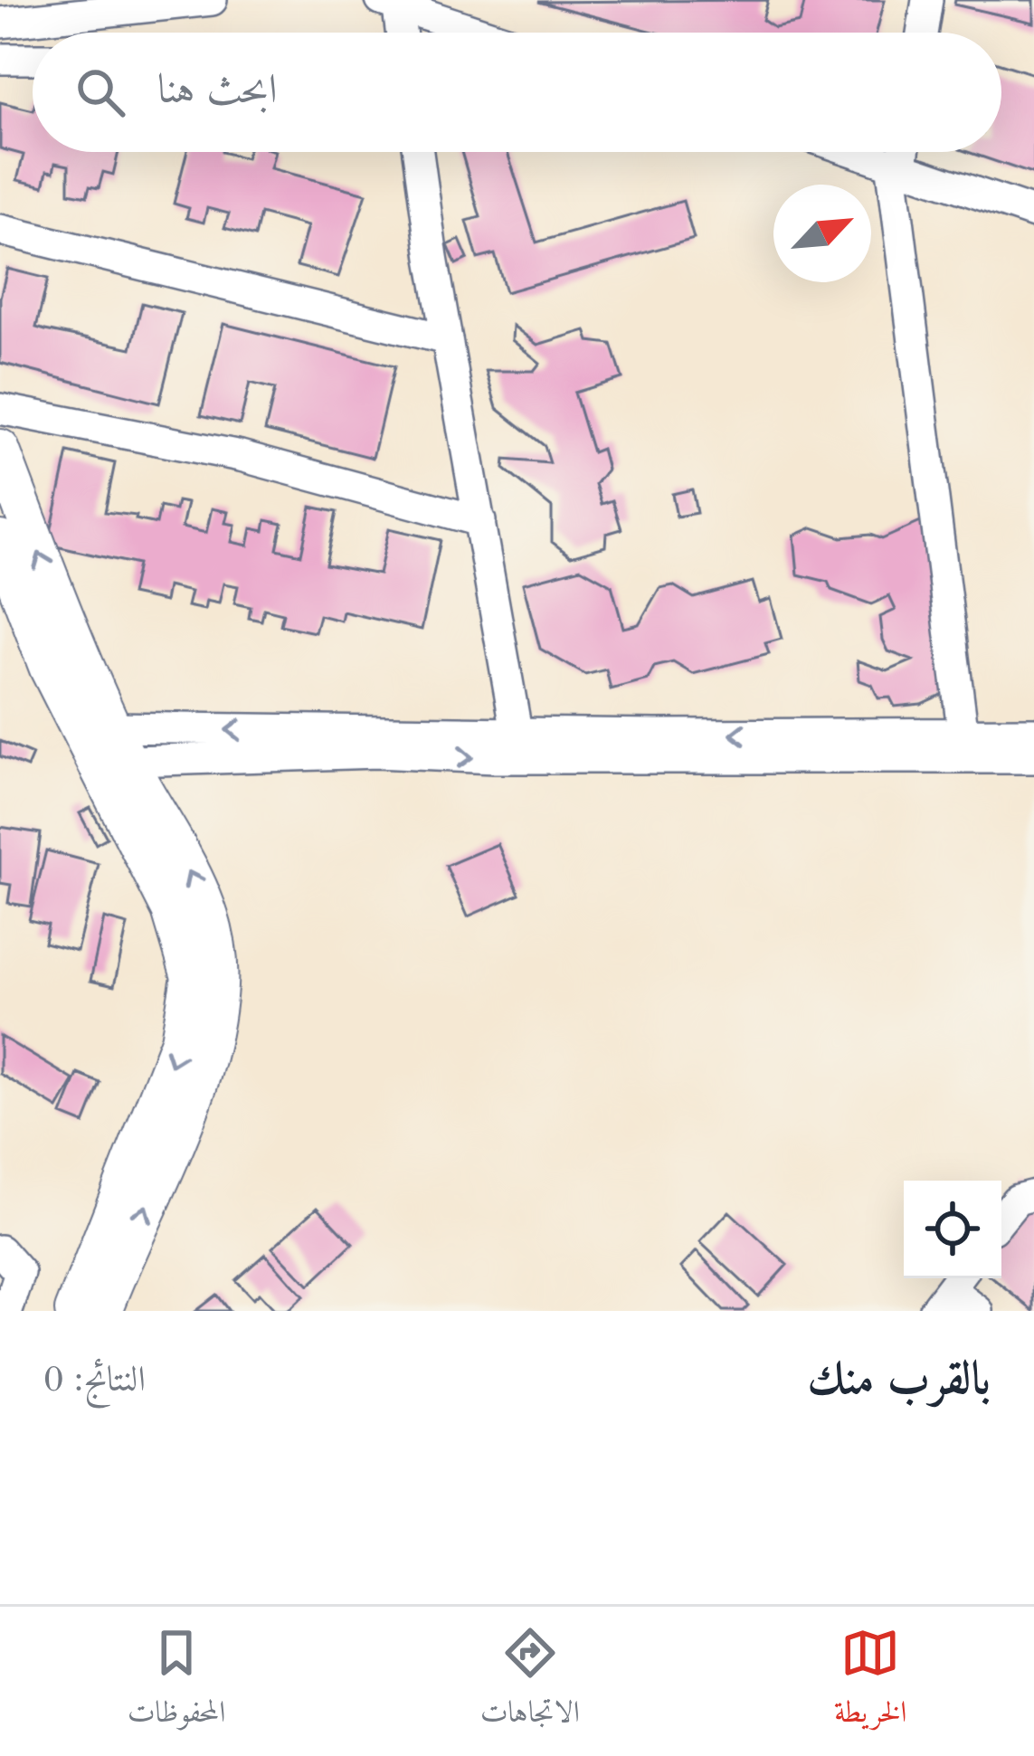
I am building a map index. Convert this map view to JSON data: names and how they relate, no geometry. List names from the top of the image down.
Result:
{
  "north": "top right",
  "page": {
    "search": "ابحث هنا",
    "heading": ["بالقرب منك", "النتائج: 0"],
    "nav": ["الخريطة", "الاتجاهات", "المحفوظات"]
  }
}
